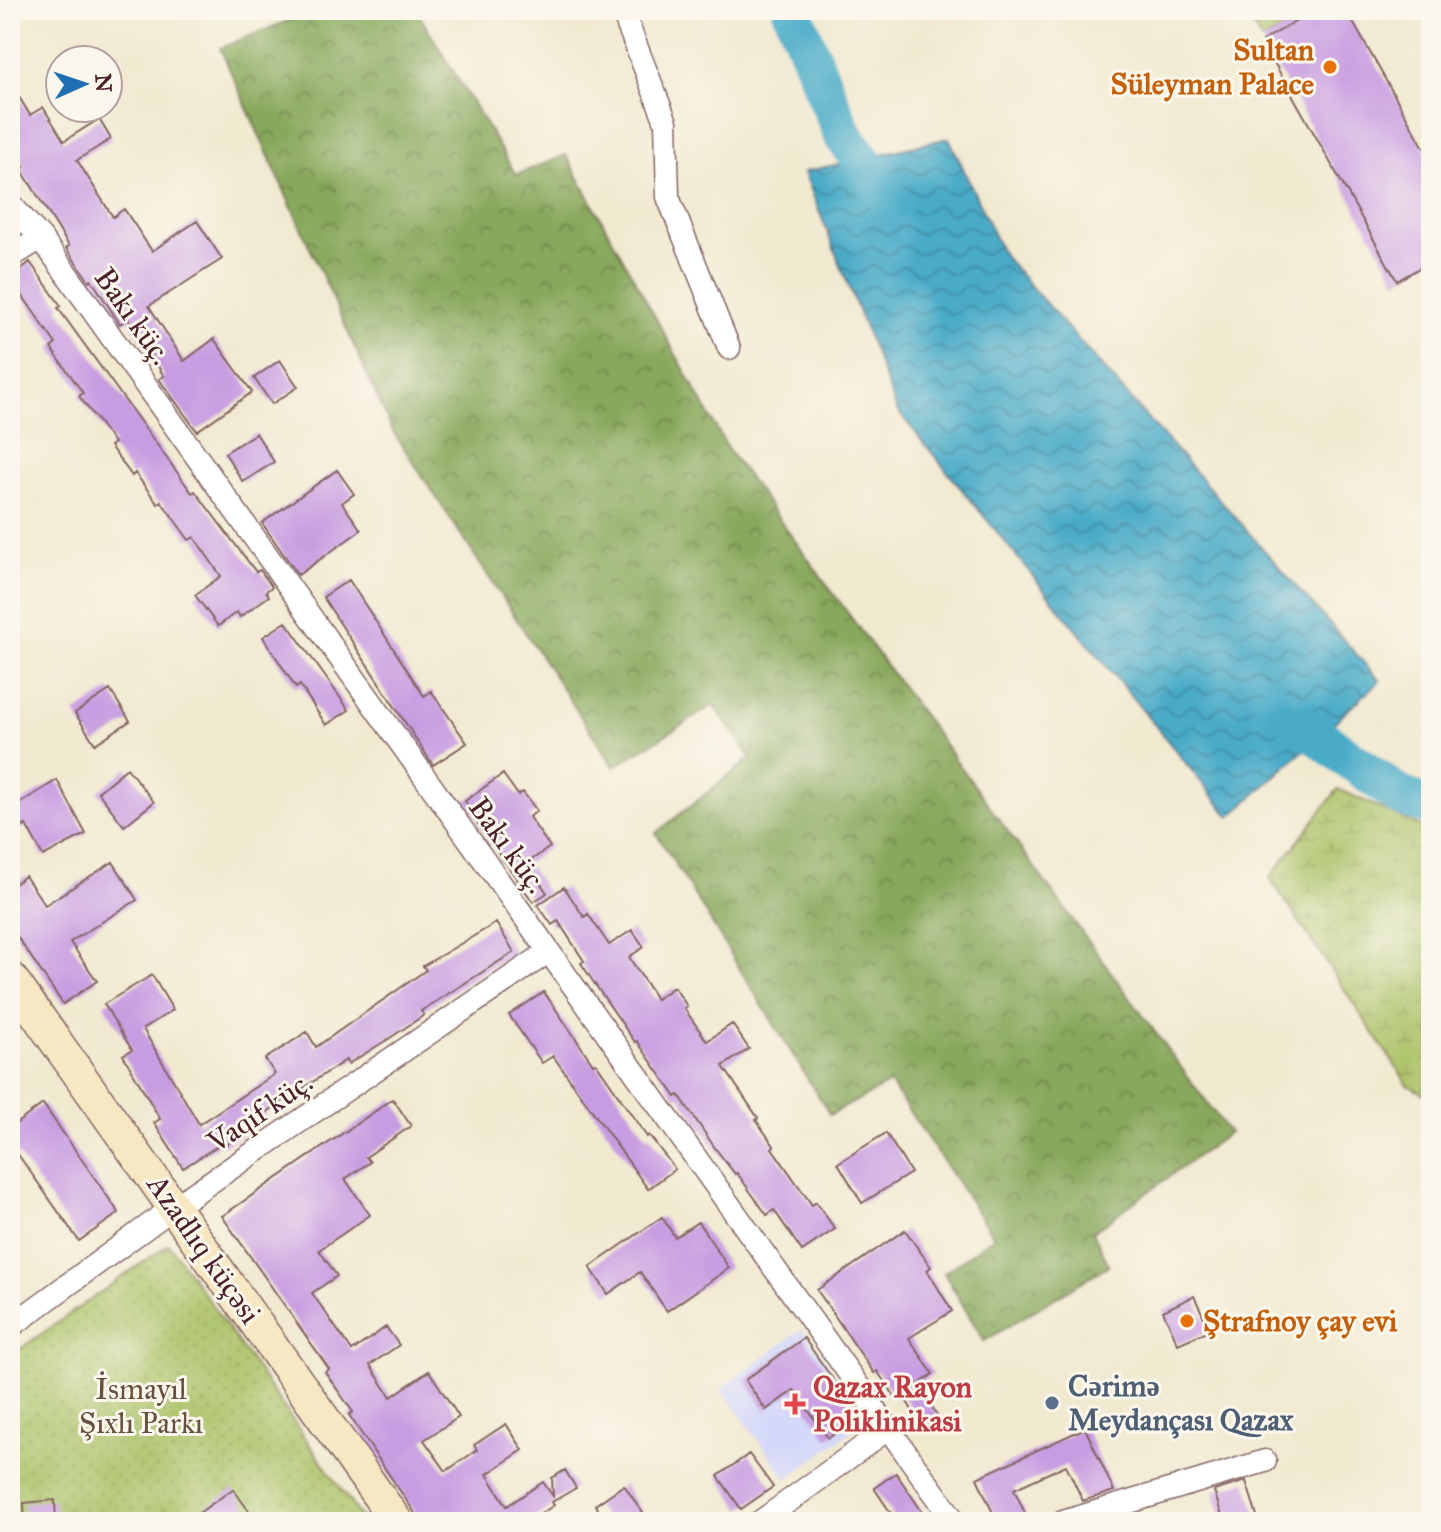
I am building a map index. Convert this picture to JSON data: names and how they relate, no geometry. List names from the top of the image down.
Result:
{
  "streets": {
    "street": ["Bakı küç.", "Vaqif küç.", "Azadlıq küçəsi"]
  },
  "crossings": [
    ["Bakı küç.", "Vaqif küç."],
    ["Vaqif küç.", "Azadlıq küçəsi"]
  ],
  "parks": ["İsmayıl Şıxlı Parkı"],
  "places": {
    "other": ["Sultan Süleyman Palace", "Ştrafnoy çay evi", "Cərimə Meydançası Qazax"],
    "health": ["Qazax Rayon Poliklinikasi"]
  },
  "north": "right"
}
